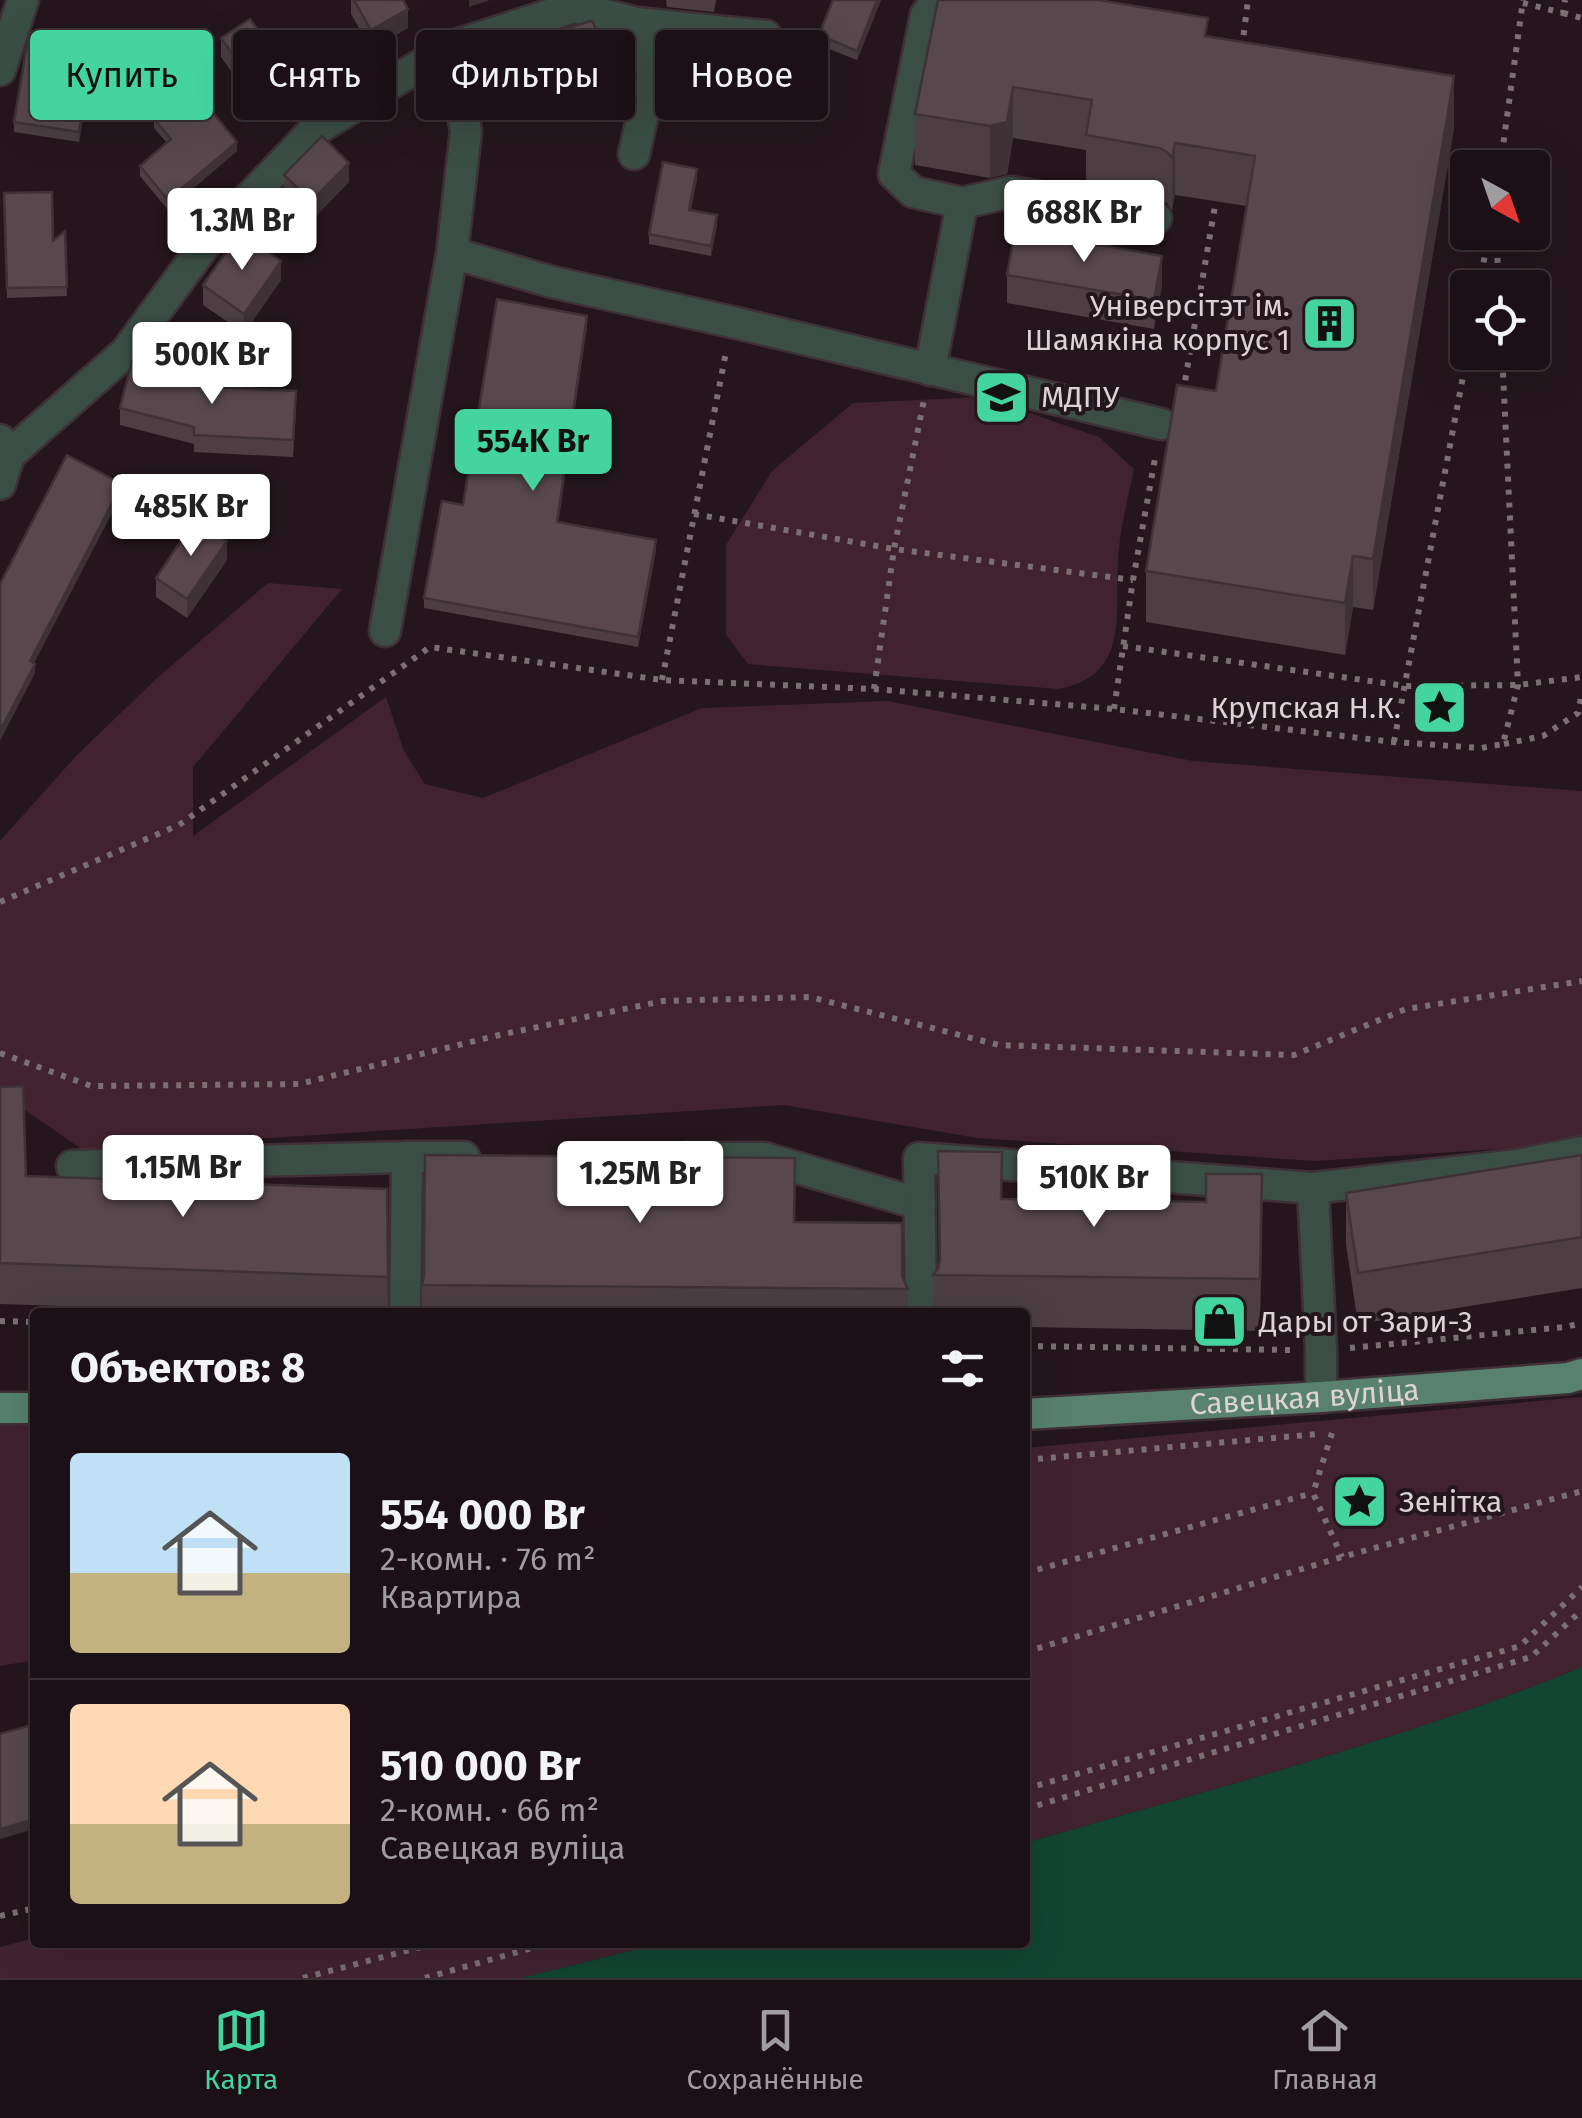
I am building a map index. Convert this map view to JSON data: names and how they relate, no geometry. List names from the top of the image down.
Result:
{
  "streets": {
    "main road": ["Савецкая вуліца"]
  },
  "places": {
    "building": ["Універсітэт ім. Шамякіна корпус 1"],
    "school or university": ["МДПУ"],
    "place": ["Крупская Н.К.", "Зенітка"],
    "shop": ["Дары от Зари-3"]
  },
  "north": "bottom right",
  "page": {
    "chip": [
      "Купить",
      "Снять",
      "Фильтры",
      "Новое"
    ],
    "price": [
      "688K Br",
      "1.3M Br",
      "500K Br",
      "554K Br",
      "485K Br",
      "1.15M Br",
      "1.25M Br",
      "510K Br"
    ],
    "heading": "Объектов: 8",
    "list": [
      {
        "name": "554 000 Br",
        "note": "2-комн. · 76 m² · Квартира"
      },
      {
        "name": "510 000 Br",
        "note": "2-комн. · 66 m² · Савецкая вуліца"
      }
    ],
    "tabs": ["Карта", "Сохранённые", "Главная"]
  }
}
